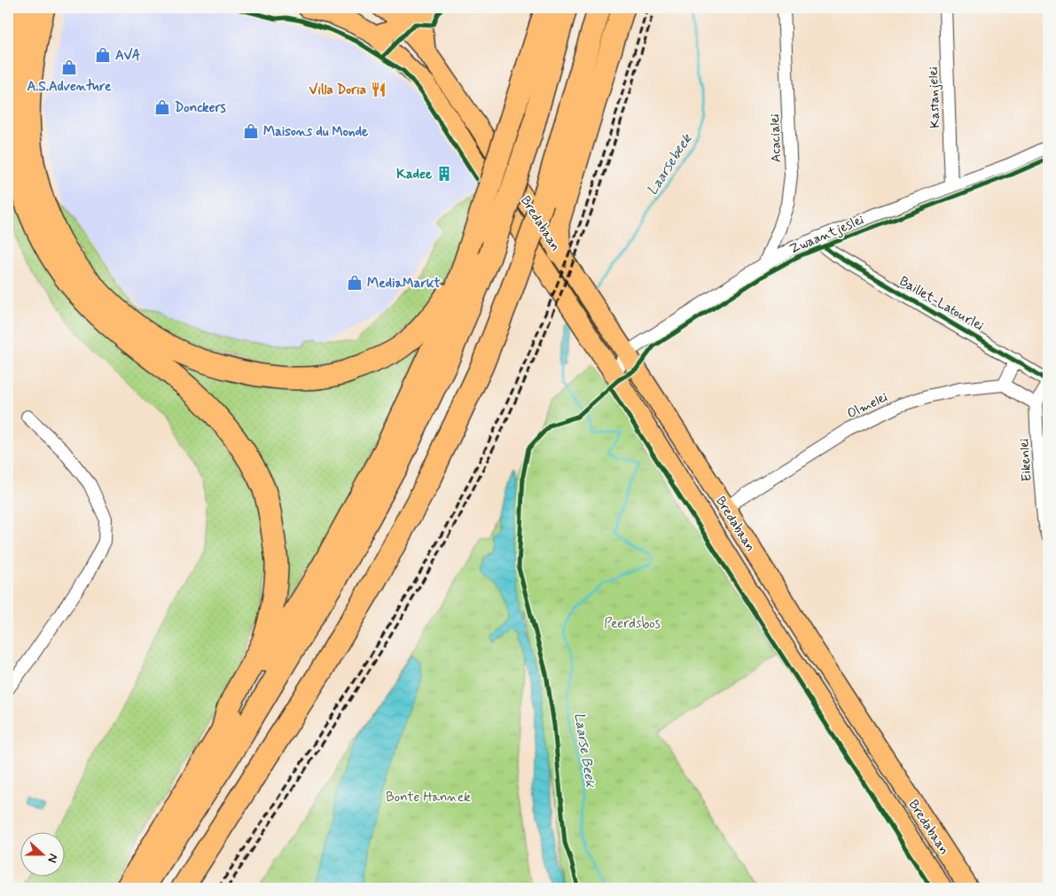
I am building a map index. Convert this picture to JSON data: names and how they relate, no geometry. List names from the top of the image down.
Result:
{
  "streets": {
    "main road": ["Bredabaan"],
    "street": [
      "Kastanjelei",
      "Acacialei",
      "Zwaantjeslei",
      "Baillet-Latourlei",
      "Olmelei",
      "Eikenlei"
    ]
  },
  "crossings": [
    ["Kastanjelei", "Zwaantjeslei"],
    ["Acacialei", "Zwaantjeslei"],
    ["Bredabaan", "Zwaantjeslei"],
    ["Zwaantjeslei", "Baillet-Latourlei"]
  ],
  "water": ["Laarsebeek", "Laarse Beek"],
  "parks": ["Peerdsbos", "Bonte Hannek"],
  "places": {
    "shop": [
      "AVA",
      "A.S.Adventure",
      "Donckers",
      "Maisons du Monde",
      "MediaMarkt"
    ],
    "restaurant": ["Villa Doria"],
    "building": ["Kadee"]
  },
  "north": "right"
}
